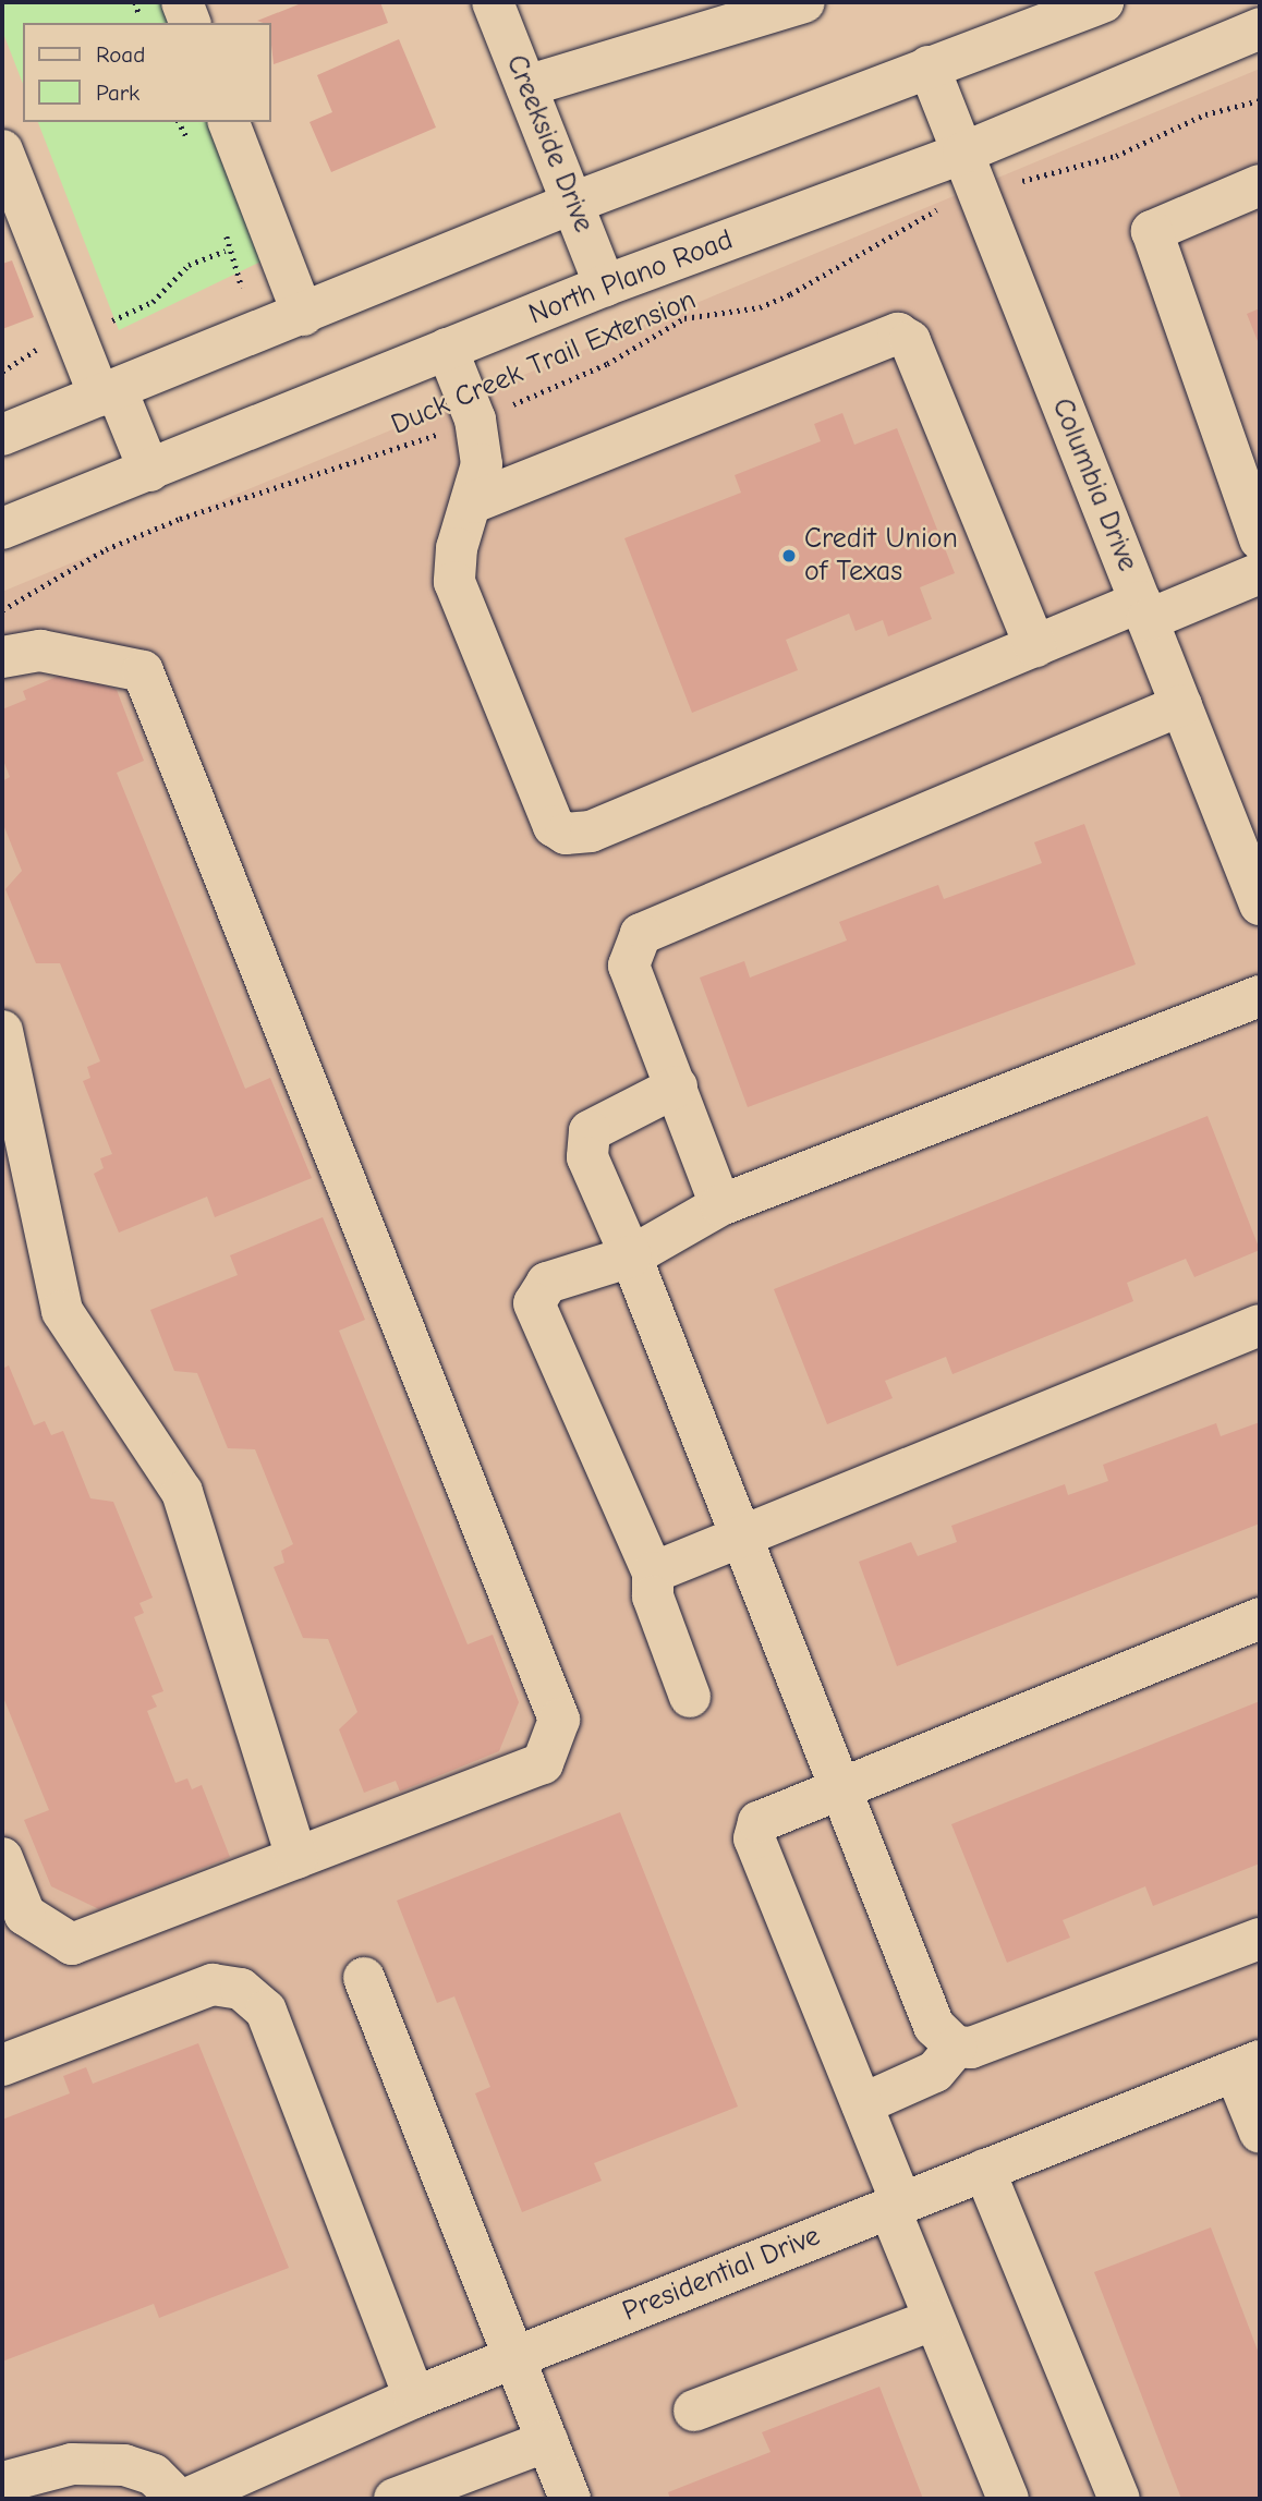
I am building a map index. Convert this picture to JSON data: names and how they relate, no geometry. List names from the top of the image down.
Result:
{
  "streets": {
    "main road": [
      "Creekside Drive",
      "North Plano Road",
      "Columbia Drive",
      "Presidential Drive"
    ],
    "path": ["Duck Creek Trail Extension"]
  },
  "crossings": [
    ["Creekside Drive", "North Plano Road"],
    ["North Plano Road", "Columbia Drive"]
  ],
  "places": ["Credit Union of Texas"],
  "legend": ["Road", "Park"]
}
